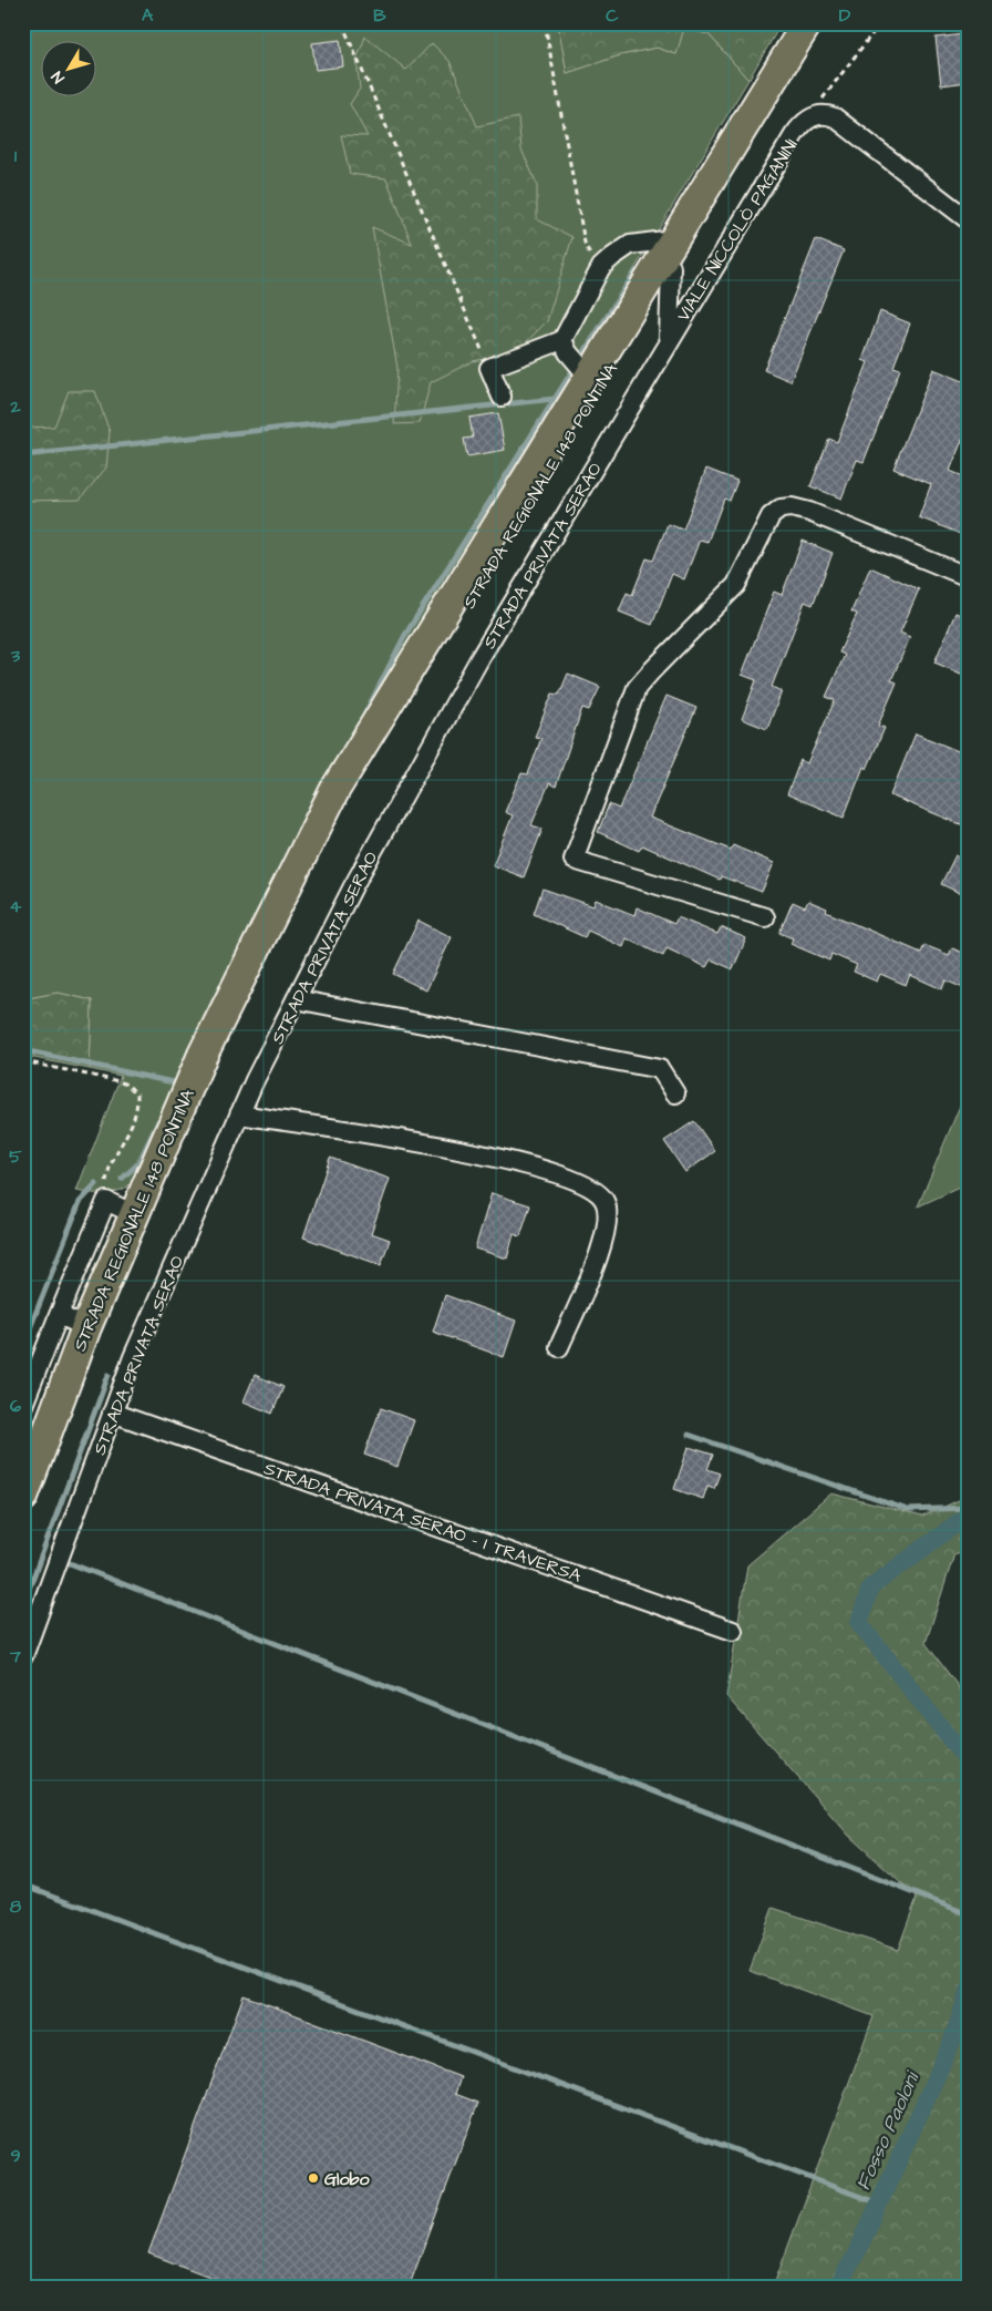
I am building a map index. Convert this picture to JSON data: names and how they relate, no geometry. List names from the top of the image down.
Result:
{
  "streets": {
    "main road": ["STRADA REGIONALE 148 PONTINA"],
    "street": ["VIALE NICCOLÒ PAGANINI", "STRADA PRIVATA SERAO", "STRADA PRIVATA SERAO - I TRAVERSA"]
  },
  "crossings": [
    ["VIALE NICCOLÒ PAGANINI", "STRADA PRIVATA SERAO"],
    ["STRADA REGIONALE 148 PONTINA", "STRADA PRIVATA SERAO"],
    ["STRADA PRIVATA SERAO", "STRADA PRIVATA SERAO - I TRAVERSA"]
  ],
  "water": ["Fosso Paoloni"],
  "places": ["Globo"],
  "north": "bottom left",
  "grid": {
    "columns": [
      "A",
      "B",
      "C",
      "D"
    ],
    "rows": [
      "1",
      "2",
      "3",
      "4",
      "5",
      "6",
      "7",
      "8",
      "9"
    ]
  }
}
